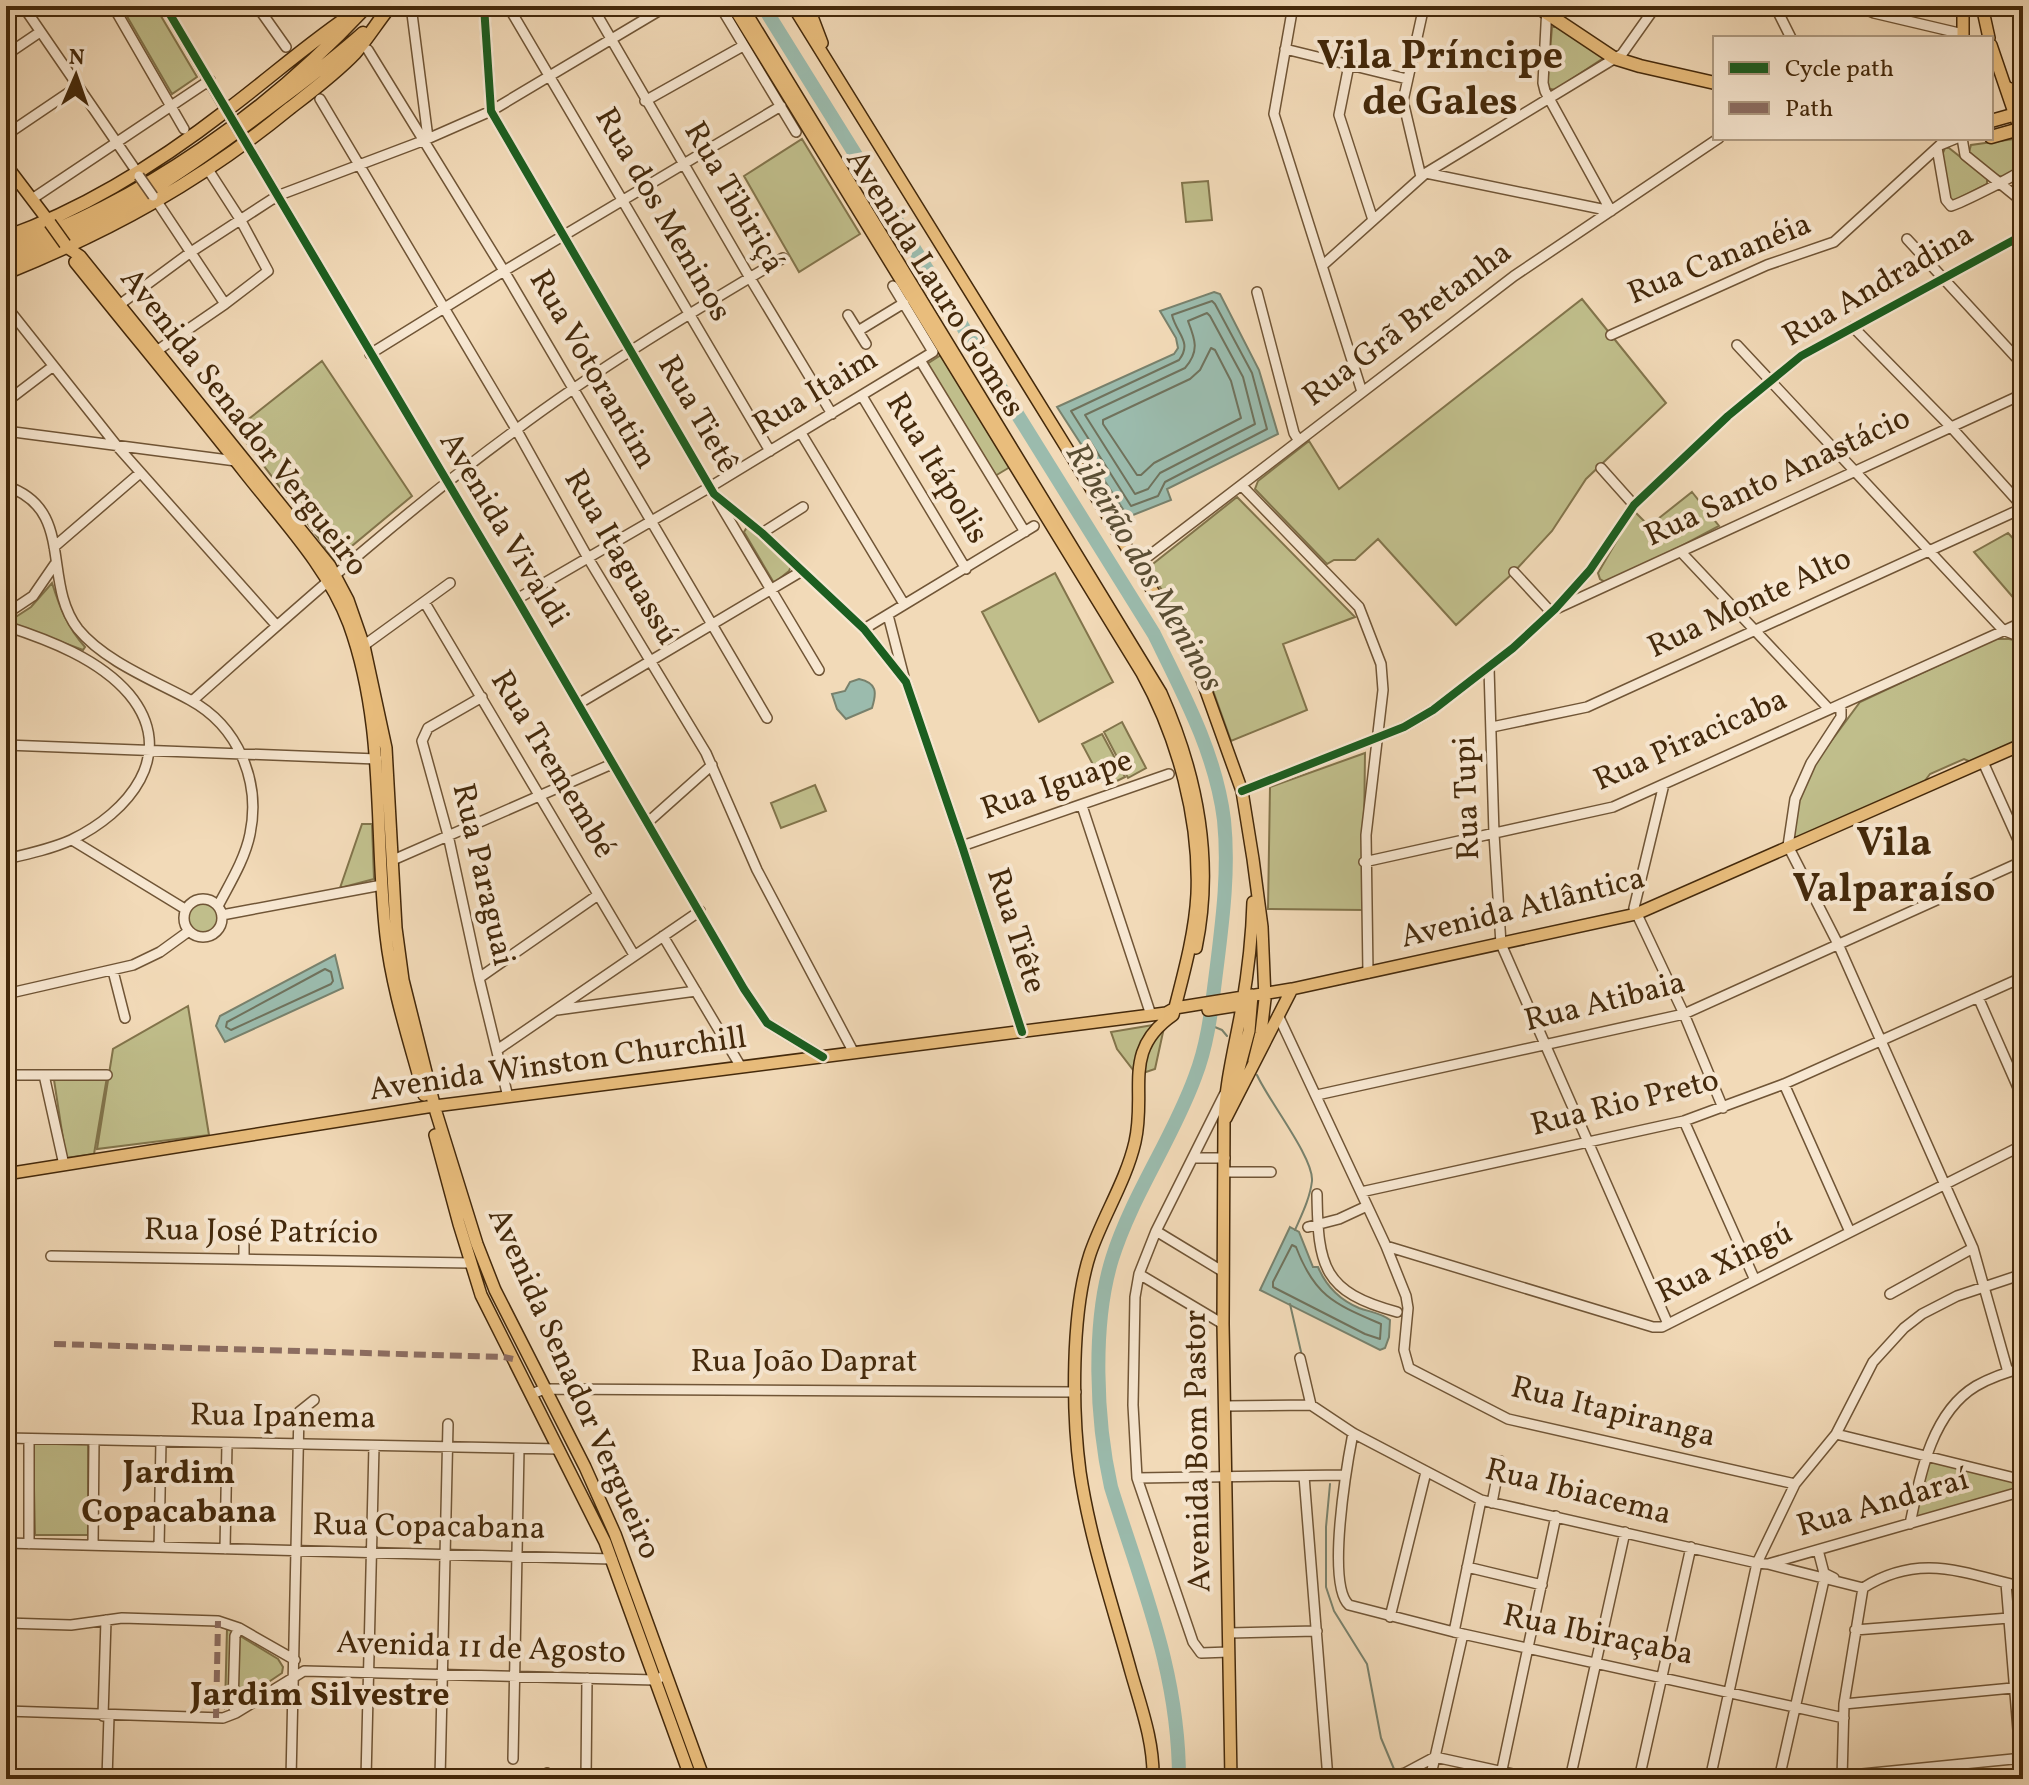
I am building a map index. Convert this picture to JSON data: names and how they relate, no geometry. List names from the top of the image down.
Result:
{
  "streets": {
    "main road": [
      "Avenida Lauro Gomes",
      "Avenida Senador Vergueiro",
      "Avenida Atlântica",
      "Avenida Winston Churchill",
      "Avenida Bom Pastor"
    ],
    "street": [
      "Rua Tibiriçá",
      "Rua dos Meninos",
      "Rua Cananéia",
      "Rua Andradina",
      "Rua Grã Bretanha",
      "Rua Votorantim",
      "Rua Itaim",
      "Rua Tietê",
      "Rua Itápolis",
      "Rua Santo Anastácio",
      "Avenida Vivaldi",
      "Rua Itaguassú",
      "Rua Monte Alto",
      "Rua Piracicaba",
      "Rua Tremembé",
      "Rua Iguape",
      "Rua Tupi",
      "Rua Paraguai",
      "Rua Tiête",
      "Rua Atibaia",
      "Rua Rio Preto",
      "Rua José Patrício",
      "Rua Xingú",
      "Rua João Daprat",
      "Rua Itapiranga",
      "Rua Ipanema",
      "Rua Ibiacema",
      "Rua Andaraí",
      "Rua Copacabana",
      "Rua Ibiraçaba",
      "Avenida 11 de Agosto"
    ]
  },
  "crossings": [
    ["Rua Tibiriçá", "Rua Itaim"],
    ["Rua dos Meninos", "Rua Itaim"],
    ["Avenida Lauro Gomes", "Rua Andradina"],
    ["Avenida Lauro Gomes", "Rua Grã Bretanha"],
    ["Avenida Lauro Gomes", "Avenida Atlântica"],
    ["Avenida Lauro Gomes", "Avenida Winston Churchill"],
    ["Avenida Lauro Gomes", "Avenida Bom Pastor"],
    ["Rua Andradina", "Rua Santo Anastácio"],
    ["Rua Andradina", "Rua Tupi"],
    ["Rua Votorantim", "Rua Itaim"],
    ["Rua Itaim", "Rua Tietê"],
    ["Rua Itaim", "Rua Itápolis"],
    ["Rua Itaim", "Avenida Vivaldi"],
    ["Rua Itaim", "Rua Itaguassú"],
    ["Rua Tietê", "Rua Iguape"],
    ["Rua Tietê", "Rua Tiête"],
    ["Avenida Senador Vergueiro", "Avenida Winston Churchill"],
    ["Avenida Senador Vergueiro", "Rua José Patrício"],
    ["Avenida Senador Vergueiro", "Rua João Daprat"],
    ["Avenida Senador Vergueiro", "Rua Ipanema"],
    ["Avenida Senador Vergueiro", "Rua Copacabana"],
    ["Avenida Senador Vergueiro", "Avenida 11 de Agosto"],
    ["Avenida Vivaldi", "Avenida Winston Churchill"],
    ["Rua Itaguassú", "Avenida Winston Churchill"],
    ["Rua Monte Alto", "Rua Tupi"],
    ["Rua Piracicaba", "Rua Tupi"],
    ["Rua Tremembé", "Rua Paraguai"],
    ["Rua Iguape", "Rua Tiête"],
    ["Rua Tupi", "Avenida Atlântica"],
    ["Rua Tupi", "Rua Atibaia"],
    ["Rua Tupi", "Rua Rio Preto"],
    ["Rua Tupi", "Rua Xingú"],
    ["Rua Paraguai", "Avenida Winston Churchill"],
    ["Avenida Atlântica", "Avenida Winston Churchill"],
    ["Avenida Atlântica", "Avenida Bom Pastor"],
    ["Rua Tiête", "Avenida Winston Churchill"],
    ["Rua Xingú", "Rua Itapiranga"],
    ["Rua Ibiacema", "Rua Andaraí"]
  ],
  "districts": [
    "Vila Príncipe de Gales",
    "Vila Valparaíso",
    "Jardim Copacabana",
    "Jardim Silvestre"
  ],
  "water": ["Ribeirão dos Meninos"],
  "legend": ["Cycle path", "Path"],
  "north": "top"
}
